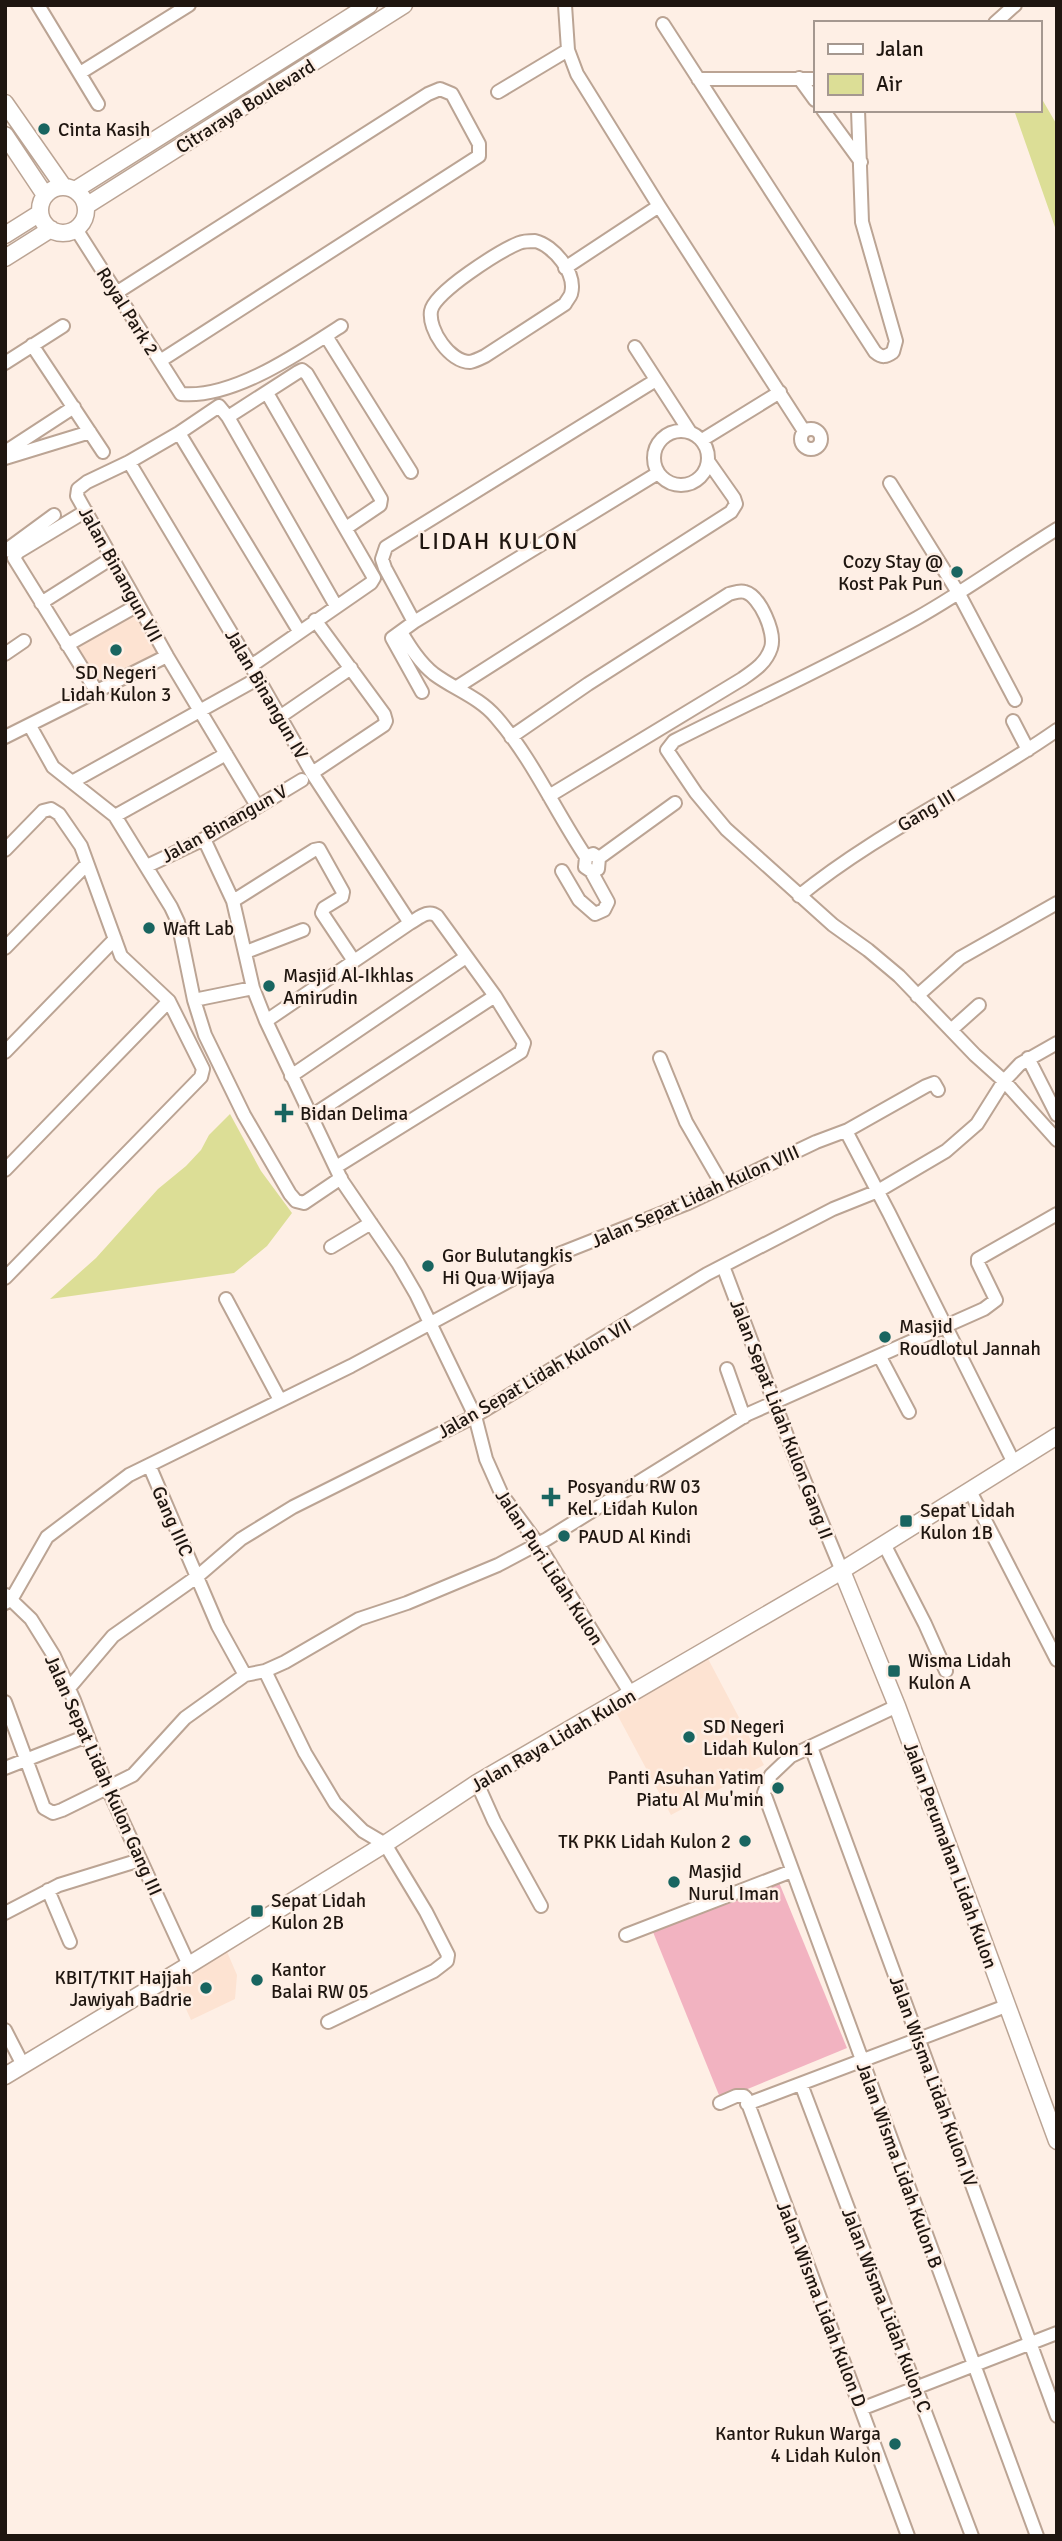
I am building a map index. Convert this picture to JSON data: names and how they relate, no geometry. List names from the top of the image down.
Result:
{
  "streets": {
    "main road": ["Citraraya Boulevard", "Jalan Raya Lidah Kulon", "Jalan Perumahan Lidah Kulon"],
    "street": [
      "Royal Park 2",
      "Jalan Binangun VII",
      "Jalan Binangun IV",
      "Gang III",
      "Jalan Binangun V",
      "Jalan Sepat Lidah Kulon VIII",
      "Jalan Sepat Lidah Kulon VII",
      "Jalan Sepat Lidah Kulon Gang II",
      "Gang IIIC",
      "Jalan Puri Lidah Kulon",
      "Jalan Sepat Lidah Kulon Gang III",
      "Jalan Wisma Lidah Kulon IV",
      "Jalan Wisma Lidah Kulon B",
      "Jalan Wisma Lidah Kulon D",
      "Jalan Wisma Lidah Kulon C"
    ]
  },
  "crossings": [
    ["Citraraya Boulevard", "Royal Park 2"],
    ["Jalan Binangun VII", "Jalan Binangun IV"],
    ["Jalan Binangun VII", "Jalan Binangun V"],
    ["Jalan Binangun IV", "Jalan Binangun V"],
    ["Jalan Binangun V", "Jalan Puri Lidah Kulon"],
    ["Jalan Sepat Lidah Kulon VIII", "Gang IIIC"],
    ["Jalan Sepat Lidah Kulon VIII", "Jalan Puri Lidah Kulon"],
    ["Jalan Sepat Lidah Kulon VIII", "Jalan Sepat Lidah Kulon Gang III"],
    ["Jalan Sepat Lidah Kulon VII", "Jalan Sepat Lidah Kulon Gang II"],
    ["Jalan Sepat Lidah Kulon VII", "Gang IIIC"],
    ["Jalan Sepat Lidah Kulon VII", "Jalan Puri Lidah Kulon"],
    ["Jalan Sepat Lidah Kulon VII", "Jalan Sepat Lidah Kulon Gang III"],
    ["Jalan Sepat Lidah Kulon Gang II", "Jalan Raya Lidah Kulon"],
    ["Jalan Sepat Lidah Kulon Gang II", "Jalan Perumahan Lidah Kulon"],
    ["Jalan Puri Lidah Kulon", "Jalan Raya Lidah Kulon"],
    ["Jalan Raya Lidah Kulon", "Jalan Sepat Lidah Kulon Gang III"],
    ["Jalan Raya Lidah Kulon", "Jalan Perumahan Lidah Kulon"],
    ["Jalan Wisma Lidah Kulon IV", "Jalan Wisma Lidah Kulon B"]
  ],
  "districts": ["LIDAH KULON"],
  "places": {
    "other": [
      "Cinta Kasih",
      "Cozy Stay @ Kost Pak Pun",
      "SD Negeri Lidah Kulon 3",
      "Waft Lab",
      "Masjid Al-Ikhlas Amirudin",
      "Gor Bulutangkis Hi Qua Wijaya",
      "Masjid Roudlotul Jannah",
      "PAUD Al Kindi",
      "SD Negeri Lidah Kulon 1",
      "Panti Asuhan Yatim Piatu Al Mu'min",
      "TK PKK Lidah Kulon 2",
      "Masjid Nurul Iman",
      "Kantor Balai RW 05",
      "KBIT/TKIT Hajjah Jawiyah Badrie",
      "Kantor Rukun Warga 4 Lidah Kulon"
    ],
    "health": ["Bidan Delima", "Posyandu RW 03 Kel. Lidah Kulon"],
    "transit": ["Sepat Lidah Kulon 1B", "Wisma Lidah Kulon A", "Sepat Lidah Kulon 2B"]
  },
  "legend": ["Jalan", "Air"]
}
